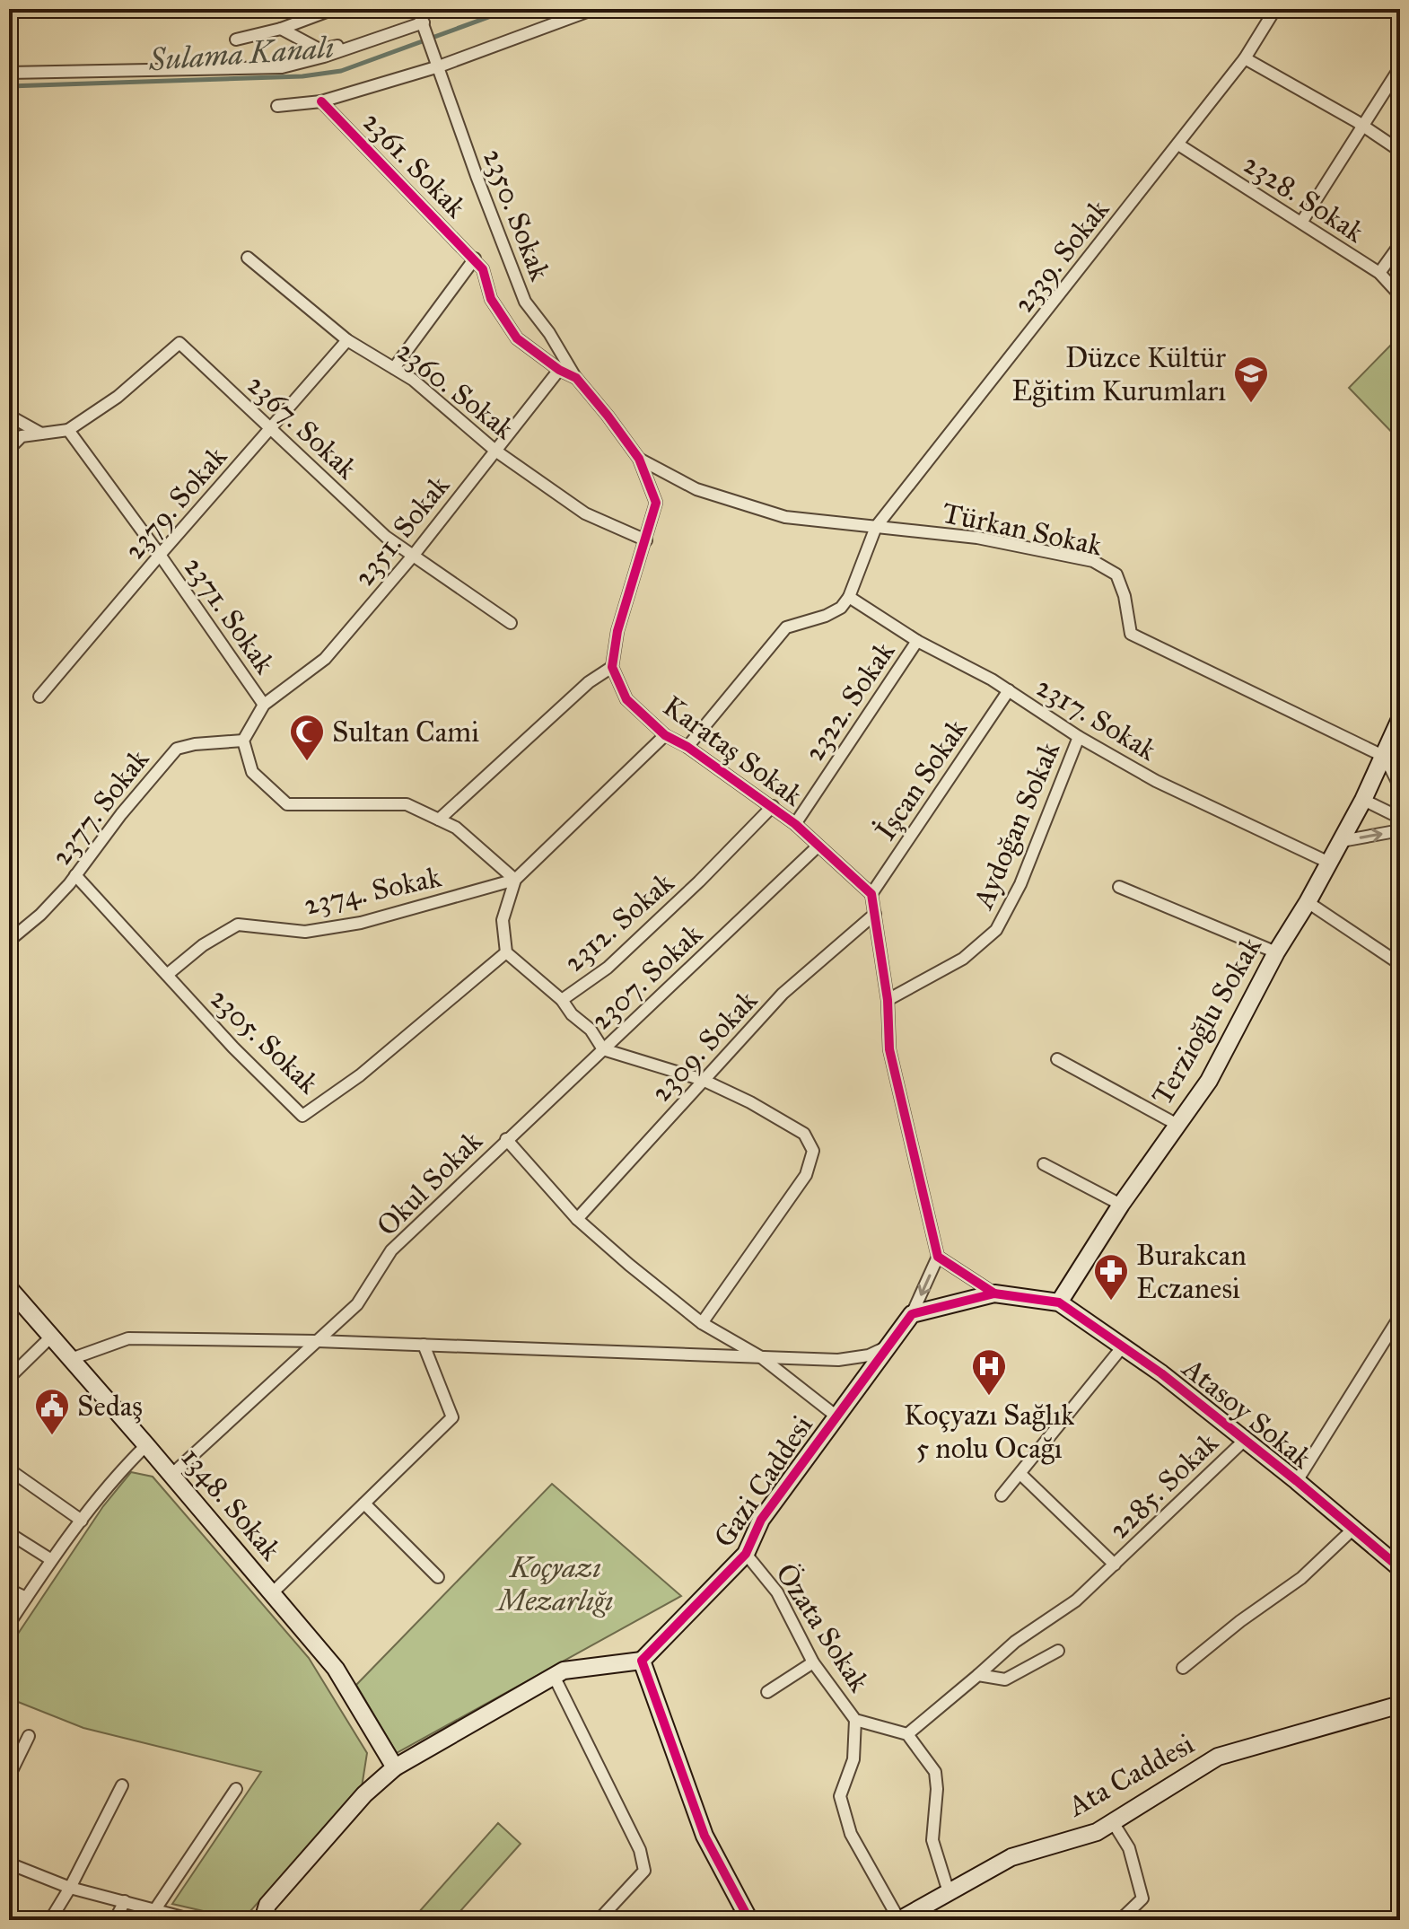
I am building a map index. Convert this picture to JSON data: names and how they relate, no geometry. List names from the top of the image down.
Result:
{
  "streets": {
    "street": [
      "2361. Sokak",
      "2328. Sokak",
      "2350. Sokak",
      "2339. Sokak",
      "2360. Sokak",
      "2367. Sokak",
      "2379. Sokak",
      "Türkan Sokak",
      "2351. Sokak",
      "2371. Sokak",
      "2322. Sokak",
      "2317. Sokak",
      "Karataş Sokak",
      "İşcan Sokak",
      "2377. Sokak",
      "Aydoğan Sokak",
      "2374. Sokak",
      "2312. Sokak",
      "2307. Sokak",
      "Terzioğlu Sokak",
      "2305. Sokak",
      "2309. Sokak",
      "Okul Sokak",
      "Atasoy Sokak",
      "Gazi Caddesi",
      "2285. Sokak",
      "1348. Sokak",
      "Özata Sokak",
      "Ata Caddesi"
    ]
  },
  "crossings": [
    ["2328. Sokak", "2339. Sokak"],
    ["2339. Sokak", "Türkan Sokak"],
    ["2360. Sokak", "2379. Sokak"],
    ["2360. Sokak", "2351. Sokak"],
    ["2367. Sokak", "2379. Sokak"],
    ["2367. Sokak", "2351. Sokak"],
    ["2367. Sokak", "2371. Sokak"],
    ["2379. Sokak", "2371. Sokak"],
    ["Türkan Sokak", "Terzioğlu Sokak"],
    ["2351. Sokak", "2371. Sokak"],
    ["2322. Sokak", "2317. Sokak"],
    ["2322. Sokak", "Karataş Sokak"],
    ["2317. Sokak", "İşcan Sokak"],
    ["2317. Sokak", "Aydoğan Sokak"],
    ["2317. Sokak", "Terzioğlu Sokak"],
    ["Karataş Sokak", "İşcan Sokak"],
    ["Karataş Sokak", "2312. Sokak"],
    ["Karataş Sokak", "2307. Sokak"],
    ["2377. Sokak", "2305. Sokak"],
    ["2374. Sokak", "2305. Sokak"],
    ["2312. Sokak", "2305. Sokak"],
    ["2307. Sokak", "Okul Sokak"],
    ["Terzioğlu Sokak", "Atasoy Sokak"],
    ["2309. Sokak", "Okul Sokak"],
    ["Okul Sokak", "Gazi Caddesi"],
    ["Okul Sokak", "1348. Sokak"],
    ["Atasoy Sokak", "2285. Sokak"],
    ["Gazi Caddesi", "Özata Sokak"],
    ["2285. Sokak", "Özata Sokak"]
  ],
  "water": ["Sulama Kanalı"],
  "parks": ["Koçyazı Mezarlığı"],
  "places": {
    "school or university": ["Düzce Kültür Eğitim Kurumları"],
    "mosque": ["Sultan Cami"],
    "pharmacy": ["Burakcan Eczanesi"],
    "hospital": ["Koçyazı Sağlık 5 nolu Ocağı"],
    "public building": ["Sedaş"]
  }
}
